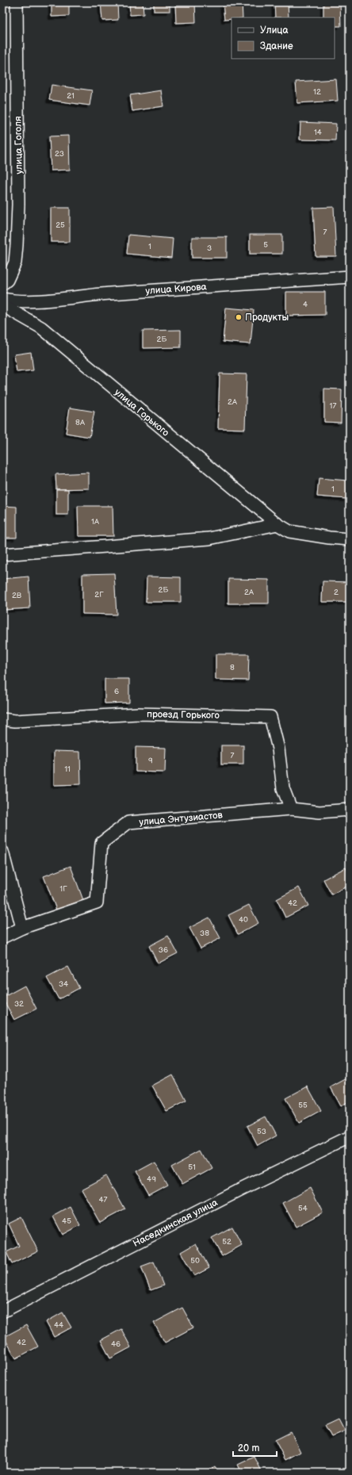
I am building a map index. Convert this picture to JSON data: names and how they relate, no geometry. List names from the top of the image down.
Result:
{
  "streets": {
    "street": [
      "улица Гоголя",
      "улица Кирова",
      "улица Горького",
      "проезд Горького",
      "улица Энтузиастов",
      "Наседкинская улица"
    ]
  },
  "crossings": [
    ["проезд Горького", "улица Энтузиастов"]
  ],
  "places": ["Продукты"],
  "house_numbers": [
    "12",
    "21",
    "14",
    "23",
    "25",
    "7",
    "5",
    "1",
    "3",
    "4",
    "2Б",
    "2А",
    "17",
    "8А",
    "1",
    "1А",
    "2Б",
    "2А",
    "2",
    "2Г",
    "2В",
    "8",
    "6",
    "7",
    "9",
    "11",
    "1Г",
    "42",
    "40",
    "38",
    "36",
    "34",
    "32",
    "55",
    "53",
    "51",
    "49",
    "47",
    "54",
    "45",
    "52",
    "50",
    "44",
    "42",
    "46"
  ],
  "legend": ["Улица", "Здание"],
  "scale_bar": "20 m"
}
